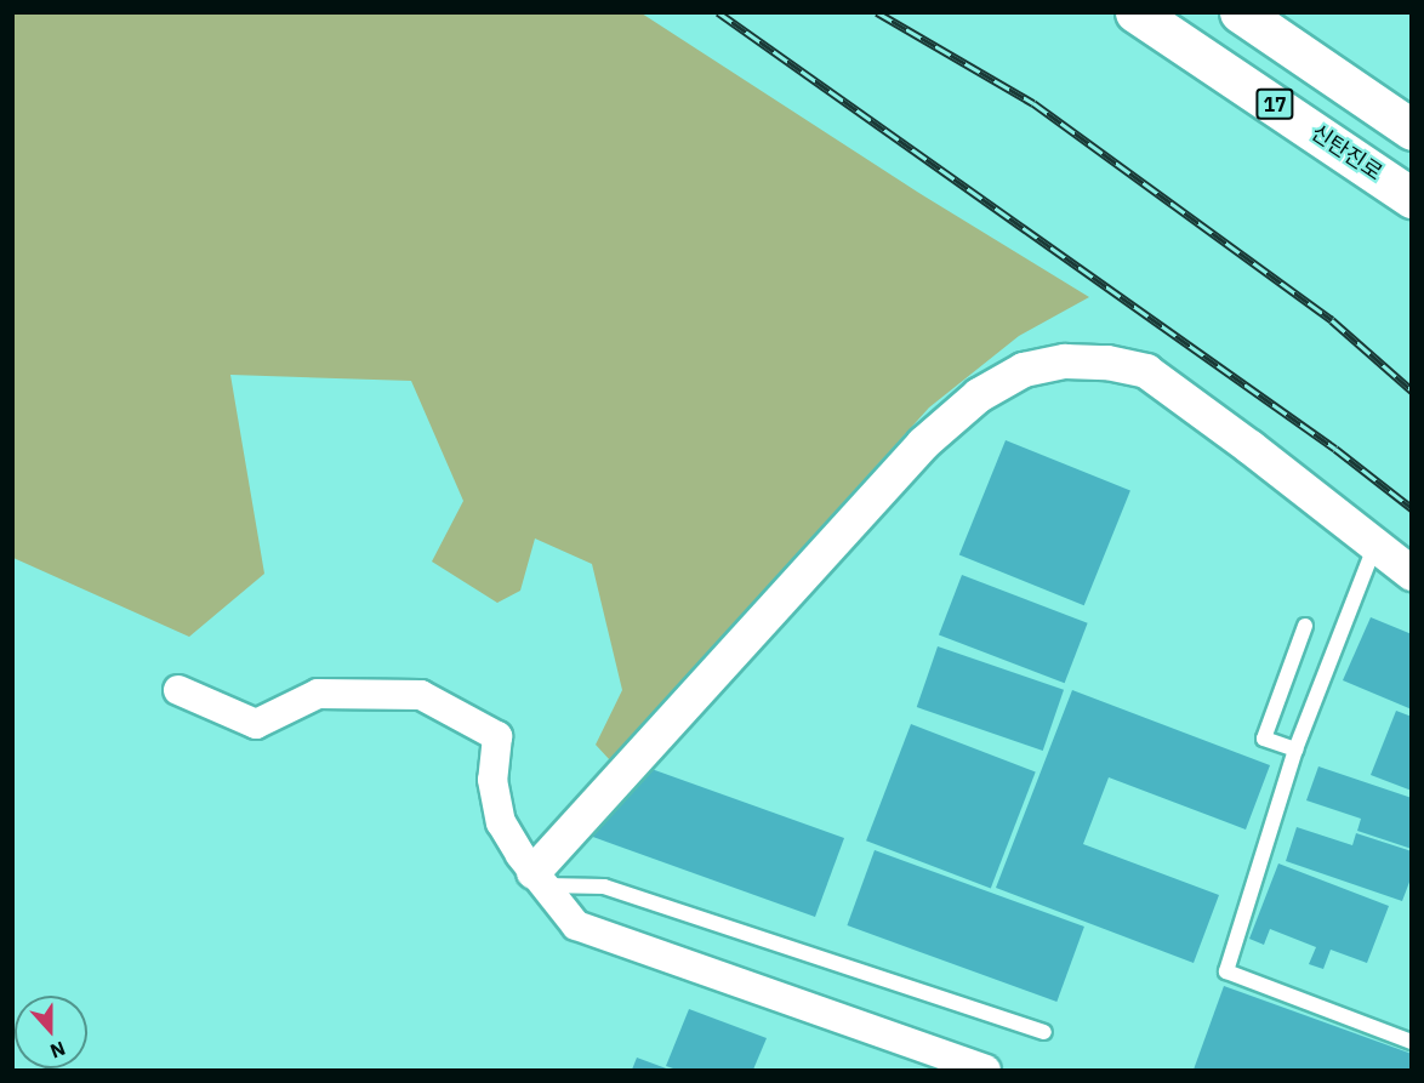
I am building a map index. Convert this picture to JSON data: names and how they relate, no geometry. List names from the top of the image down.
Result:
{
  "streets": {
    "main road": ["17", "신탄진로"]
  },
  "north": "bottom"
}
